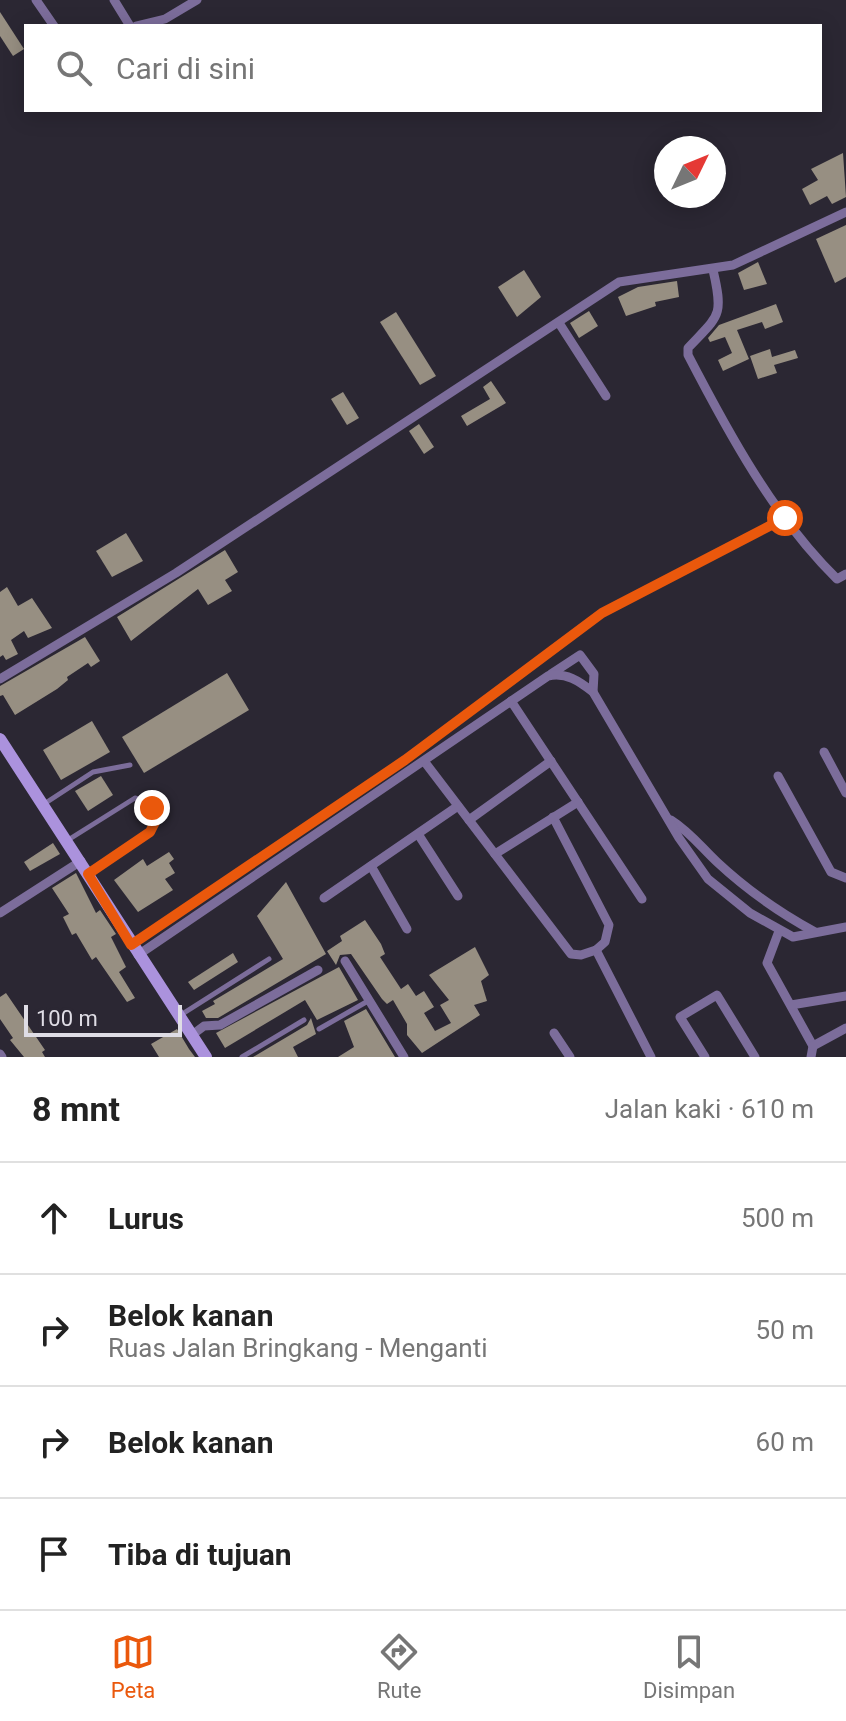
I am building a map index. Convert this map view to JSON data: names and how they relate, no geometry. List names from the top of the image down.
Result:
{
  "scale_bar": "100 m",
  "north": "top right",
  "page": {
    "search": "Cari di sini",
    "scale": "100 m",
    "heading": ["8 mnt", "Jalan kaki · 610 m"],
    "list": [
      ["Lurus", "500 m"],
      ["Belok kanan", "Ruas Jalan Bringkang - Menganti", "50 m"],
      ["Belok kanan", "60 m"],
      "Tiba di tujuan"
    ],
    "nav": ["Peta", "Rute", "Disimpan"]
  }
}
